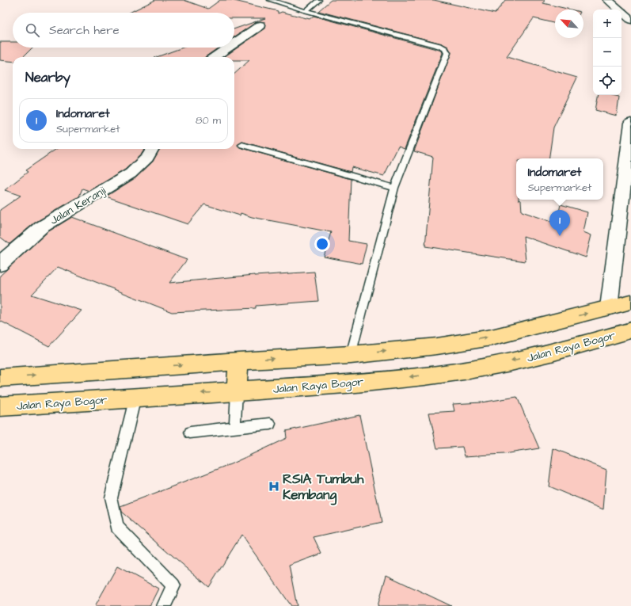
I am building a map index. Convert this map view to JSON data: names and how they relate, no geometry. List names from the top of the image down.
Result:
{
  "streets": {
    "highway": ["Jalan Raya Bogor"],
    "street": ["Jalan Keranji"]
  },
  "places": {
    "hospital": ["RSIA Tumbuh Kembang"]
  },
  "north": "top left",
  "page": {
    "map_buttons": ["+", "−"],
    "search": "Search here",
    "heading": "Nearby",
    "list": [
      {
        "mark": "1",
        "name": "Indomaret",
        "note": "Supermarket",
        "value": "80 m"
      }
    ],
    "popup": ["Indomaret", "Supermarket"],
    "pins": "1"
  }
}
